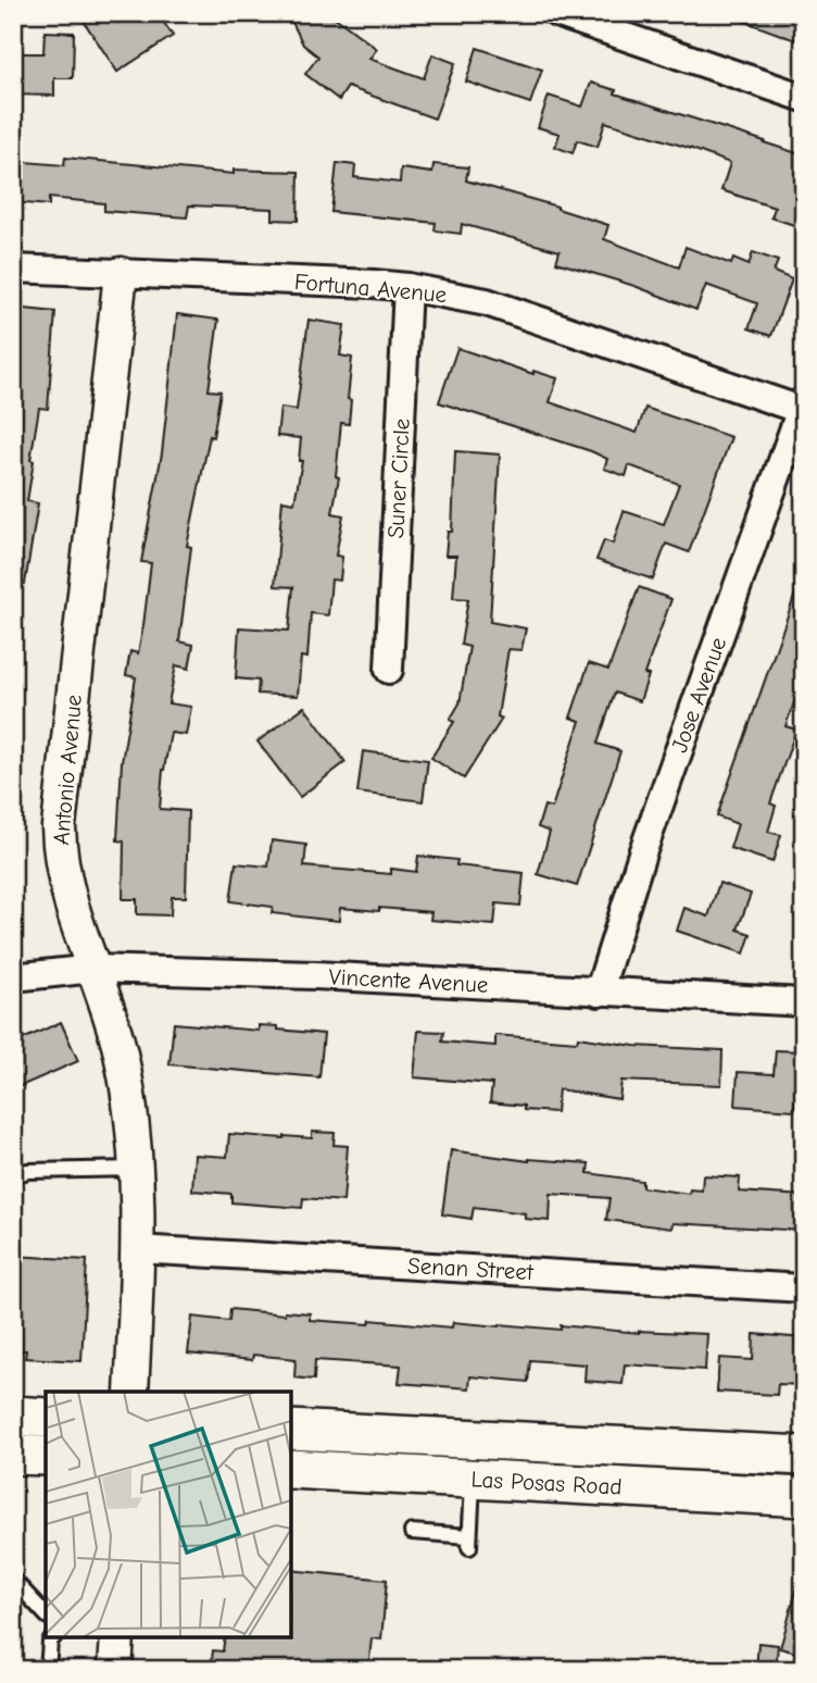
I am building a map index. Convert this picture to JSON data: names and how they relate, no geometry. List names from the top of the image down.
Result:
{
  "streets": {
    "main road": ["Las Posas Road"],
    "street": [
      "Fortuna Avenue",
      "Suner Circle",
      "Jose Avenue",
      "Antonio Avenue",
      "Vincente Avenue",
      "Senan Street"
    ]
  },
  "crossings": [
    ["Fortuna Avenue", "Suner Circle"],
    ["Fortuna Avenue", "Jose Avenue"],
    ["Fortuna Avenue", "Antonio Avenue"],
    ["Jose Avenue", "Vincente Avenue"],
    ["Antonio Avenue", "Vincente Avenue"],
    ["Antonio Avenue", "Senan Street"]
  ]
}
